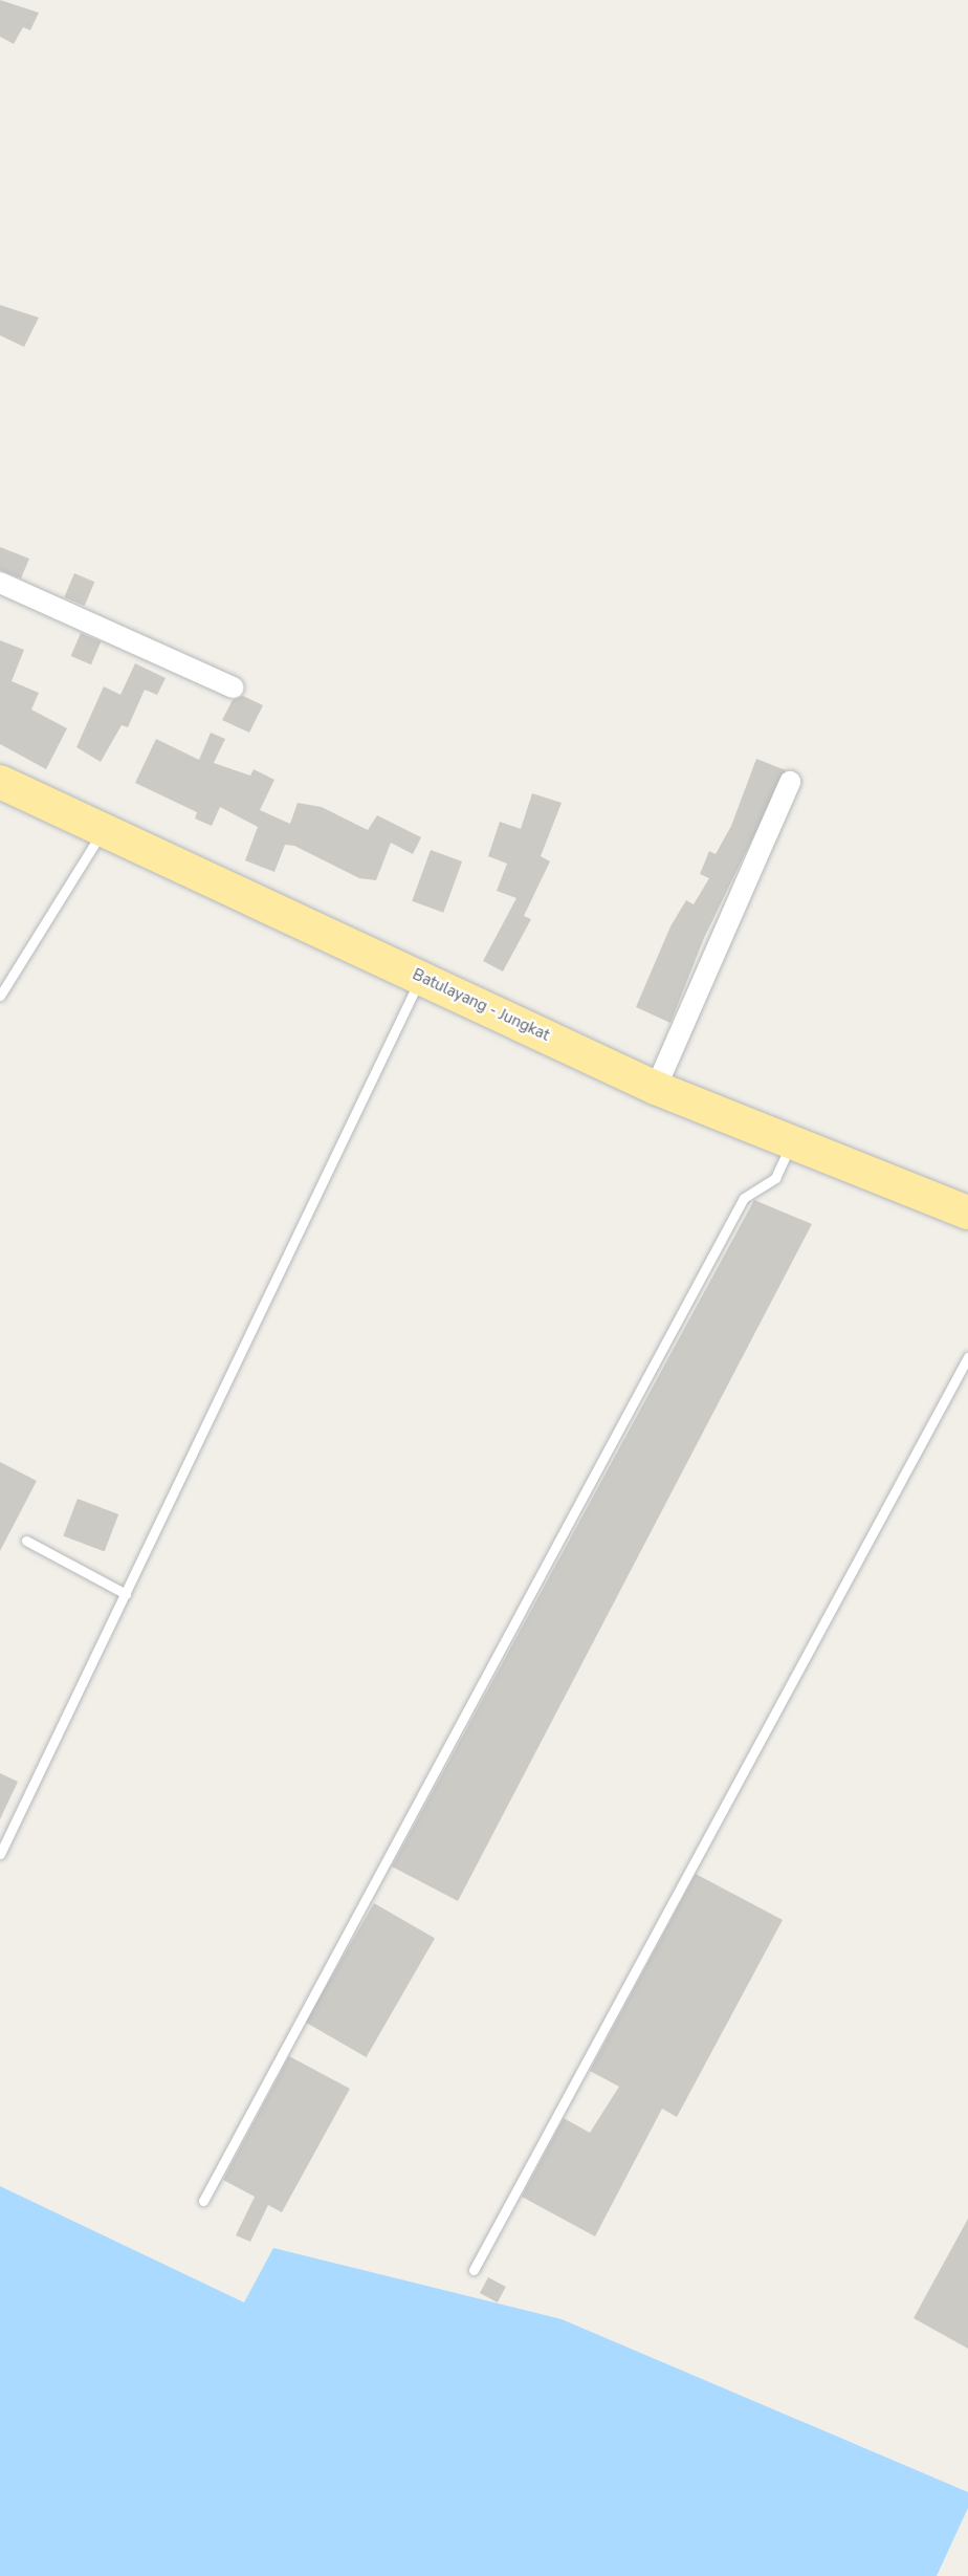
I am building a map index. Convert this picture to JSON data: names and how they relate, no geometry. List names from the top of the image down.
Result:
{
  "streets": {
    "highway": ["Batulayang - Jungkat"]
  }
}
